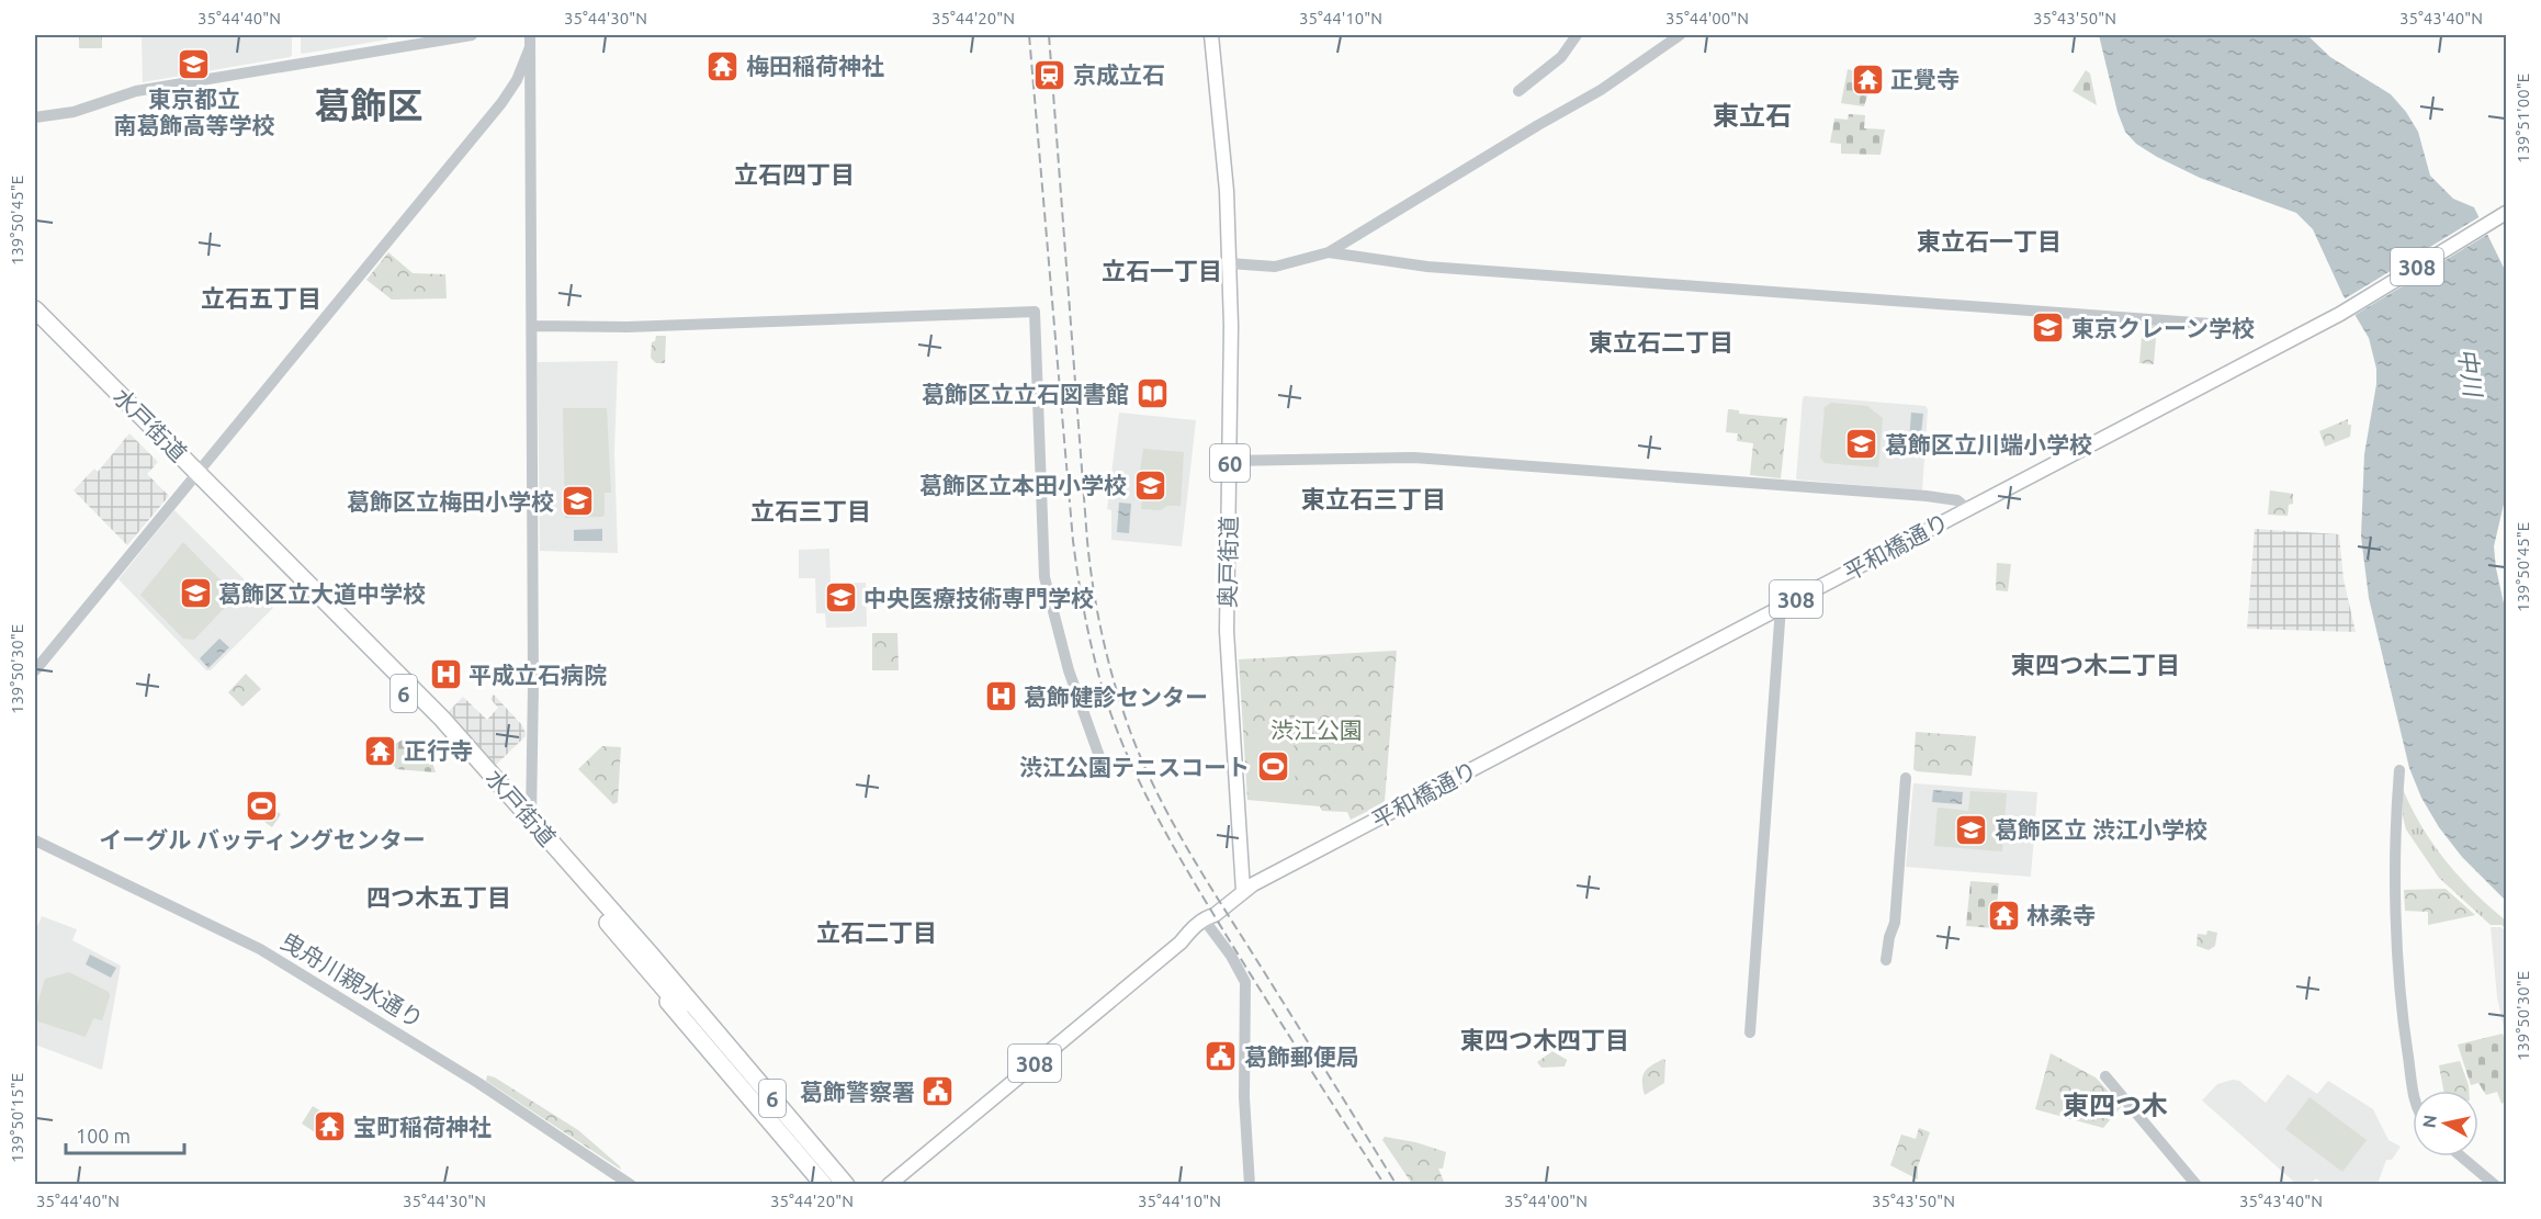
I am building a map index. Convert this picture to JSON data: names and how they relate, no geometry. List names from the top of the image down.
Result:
{
  "streets": {
    "highway": ["水戸街道", "6"],
    "main road": [
      "308",
      "60",
      "平和橋通り",
      "奥戸街道"
    ],
    "street": ["曳舟川親水通り"]
  },
  "crossings": [
    ["平和橋通り", "奥戸街道"]
  ],
  "districts": [
    "葛飾区",
    "東立石",
    "立石四丁目",
    "東立石一丁目",
    "立石一丁目",
    "立石五丁目",
    "東立石二丁目",
    "東立石三丁目",
    "立石三丁目",
    "東四つ木二丁目",
    "四つ木五丁目",
    "立石二丁目",
    "東四つ木四丁目",
    "東四つ木"
  ],
  "water": ["中川"],
  "parks": ["渋江公園"],
  "places": {
    "school or university": [
      "東京都立 南葛飾高等学校",
      "東京クレーン学校",
      "葛飾区立川端小学校",
      "葛飾区立本田小学校",
      "葛飾区立梅田小学校",
      "葛飾区立大道中学校",
      "中央医療技術専門学校",
      "葛飾区立 渋江小学校"
    ],
    "temple": [
      "梅田稲荷神社",
      "正覺寺",
      "正行寺",
      "林柔寺",
      "宝町稲荷神社"
    ],
    "station": ["京成立石"],
    "library": ["葛飾区立立石図書館"],
    "hospital": ["平成立石病院", "葛飾健診センター"],
    "sports": ["渋江公園テニスコート", "イーグル バッティングセンター"],
    "public building": ["葛飾郵便局", "葛飾警察署"]
  },
  "scale_bar": "100 m",
  "north": "left",
  "coordinates": [
    "35°44'40\"N",
    "35°44'30\"N",
    "35°44'20\"N",
    "35°44'10\"N",
    "35°44'00\"N",
    "35°43'50\"N",
    "35°43'40\"N",
    "139°51'00\"E",
    "139°50'45\"E",
    "139°50'30\"E",
    "139°50'15\"E"
  ]
}
